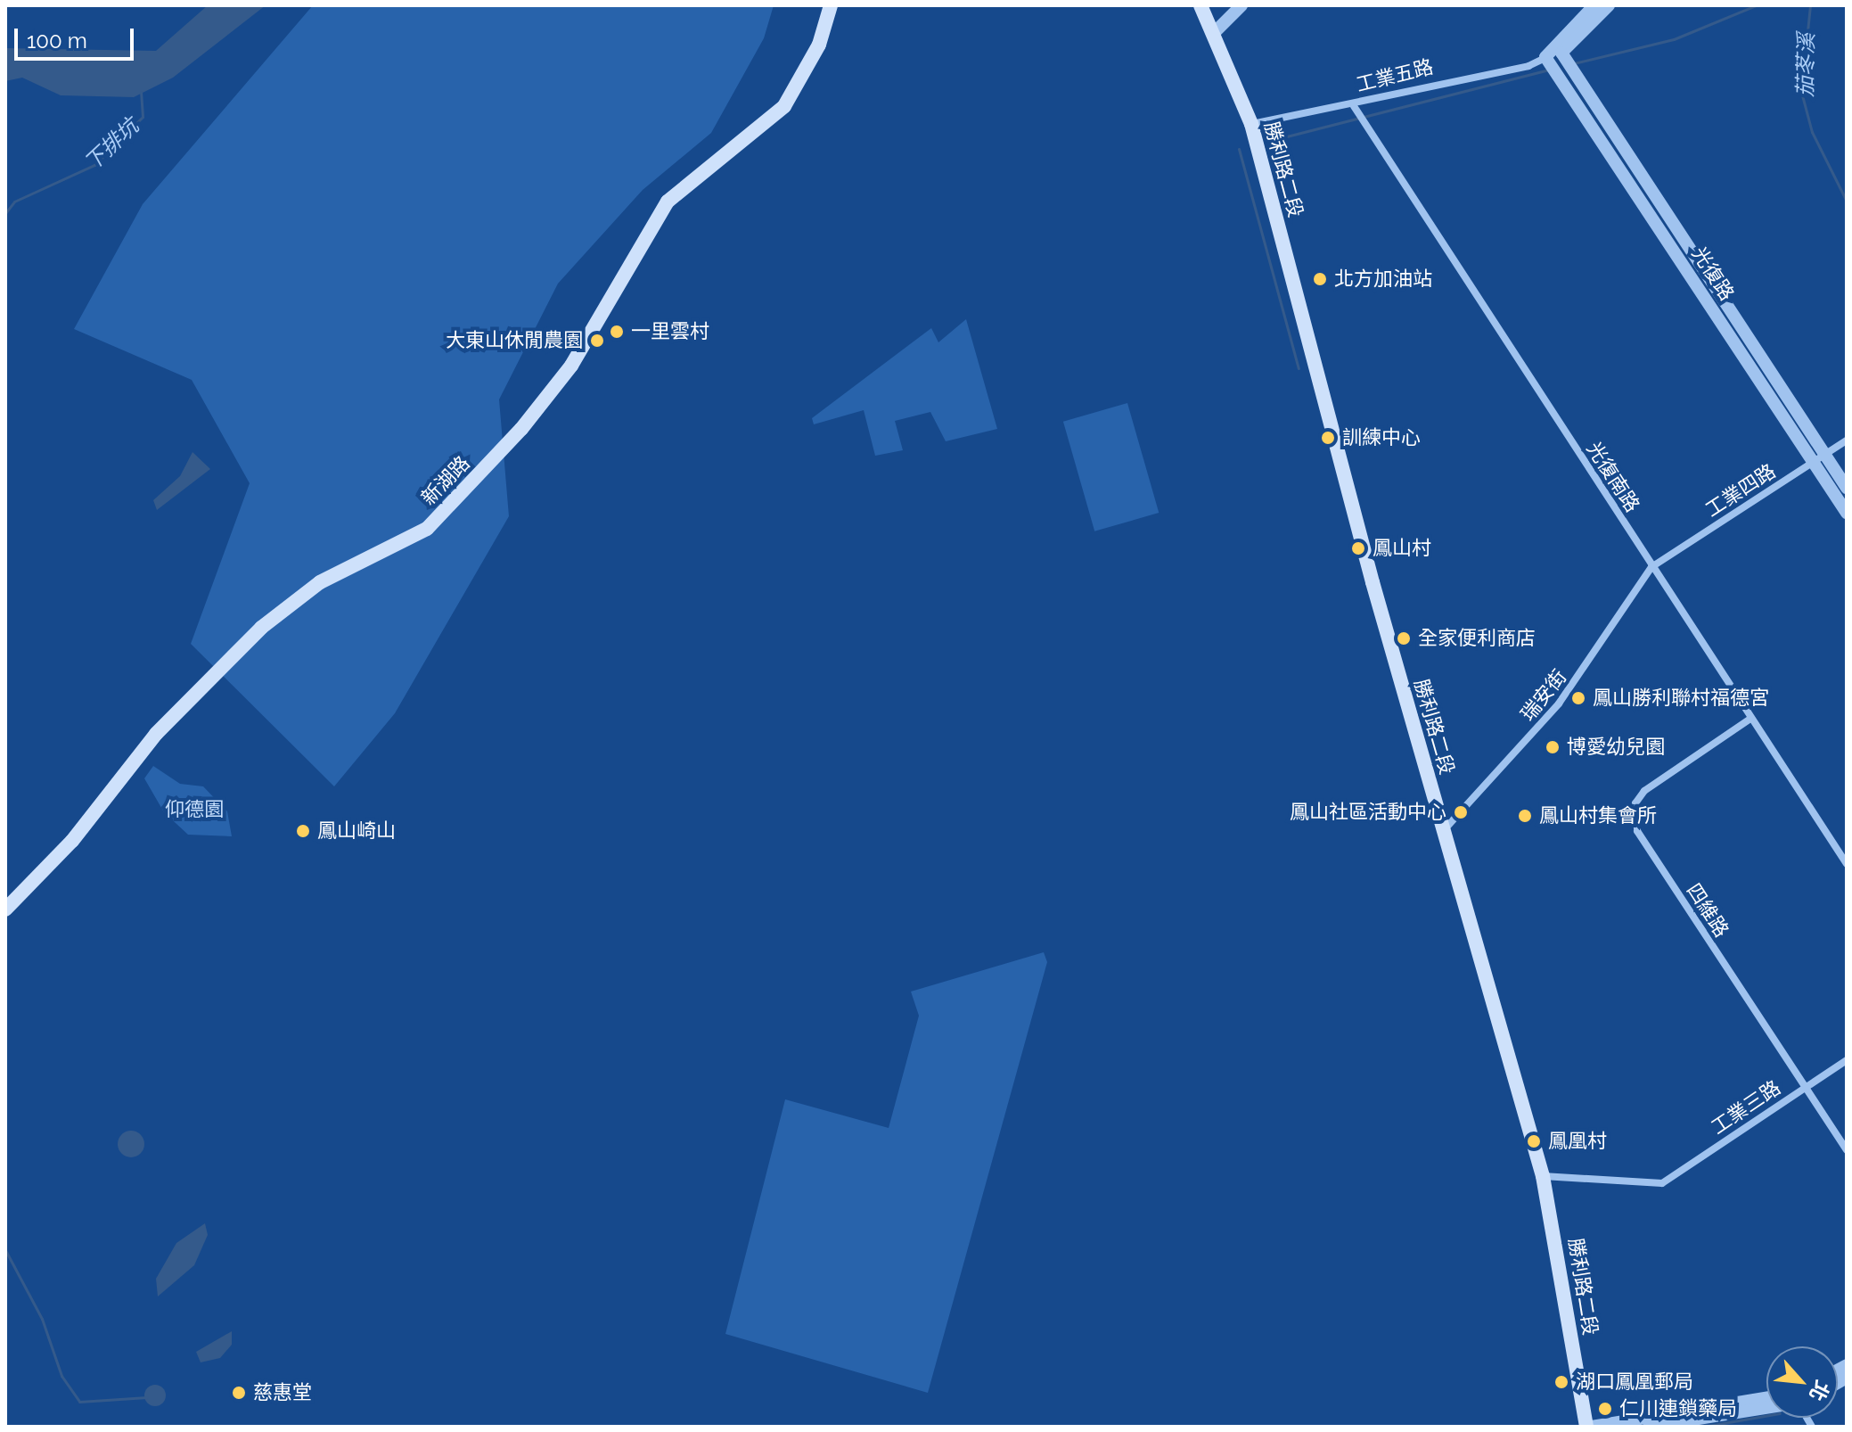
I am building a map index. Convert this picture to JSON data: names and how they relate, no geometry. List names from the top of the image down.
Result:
{
  "streets": {
    "main road": ["勝利路二段", "新湖路"],
    "street": [
      "工業五路",
      "光復路",
      "光復南路",
      "工業四路",
      "瑞安街",
      "四維路",
      "工業三路"
    ]
  },
  "crossings": [
    ["工業五路", "勝利路二段"],
    ["工業五路", "光復路"],
    ["工業五路", "光復南路"],
    ["勝利路二段", "瑞安街"],
    ["勝利路二段", "工業三路"],
    ["光復路", "工業四路"],
    ["光復南路", "工業四路"],
    ["光復南路", "瑞安街"],
    ["光復南路", "四維路"],
    ["工業四路", "瑞安街"],
    ["四維路", "工業三路"]
  ],
  "water": ["茄苳溪", "下排坑"],
  "parks": ["仰德園"],
  "places": [
    "北方加油站",
    "一里雲村",
    "大東山休閒農園",
    "訓練中心",
    "鳳山村",
    "全家便利商店",
    "鳳山勝利聯村福德宮",
    "博愛幼兒園",
    "鳳山社區活動中心",
    "鳳山村集會所",
    "鳳山崎山",
    "鳳凰村",
    "湖口鳳凰郵局",
    "慈惠堂",
    "仁川連鎖藥局"
  ],
  "scale_bar": "100 m",
  "north": "bottom right"
}
